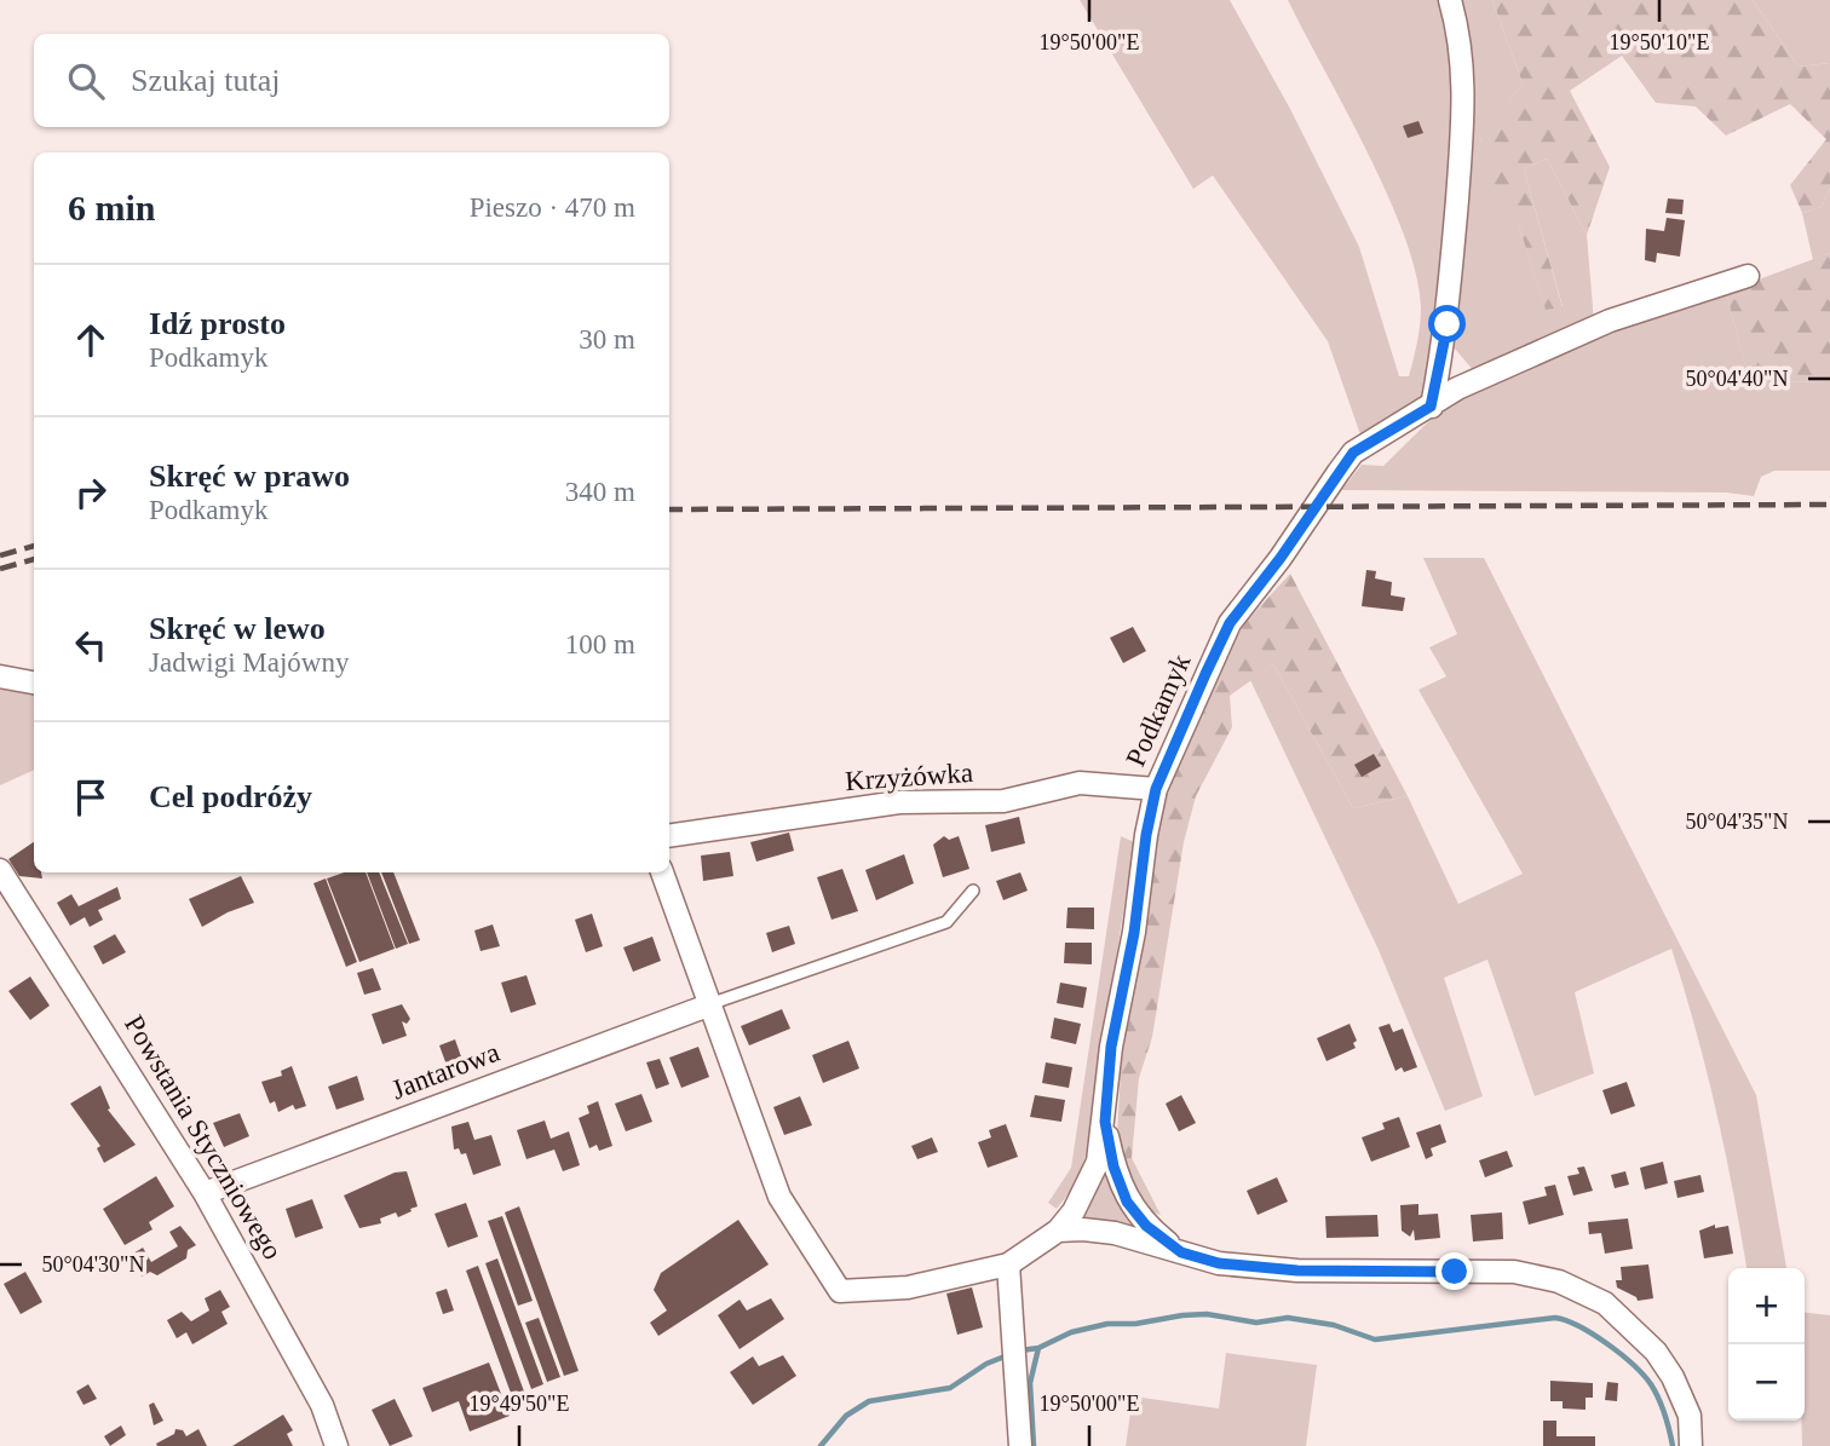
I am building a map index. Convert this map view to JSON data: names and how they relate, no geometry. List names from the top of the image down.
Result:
{
  "streets": {
    "street": [
      "Podkamyk",
      "Krzyżówka",
      "Jantarowa",
      "Powstania Styczniowego"
    ]
  },
  "crossings": [
    ["Podkamyk", "Krzyżówka"],
    ["Jantarowa", "Powstania Styczniowego"]
  ],
  "page": {
    "search": "Szukaj tutaj",
    "heading": ["6 min", "Pieszo · 470 m"],
    "list": [
      ["Idź prosto", "Podkamyk", "30 m"],
      ["Skręć w prawo", "Podkamyk", "340 m"],
      ["Skręć w lewo", "Jadwigi Majówny", "100 m"],
      "Cel podróży"
    ],
    "map_buttons": ["+", "−"]
  },
  "coordinates": [
    "19°50'00\"E",
    "19°50'10\"E",
    "50°04'40\"N",
    "50°04'35\"N",
    "50°04'30\"N",
    "19°49'50\"E"
  ]
}
